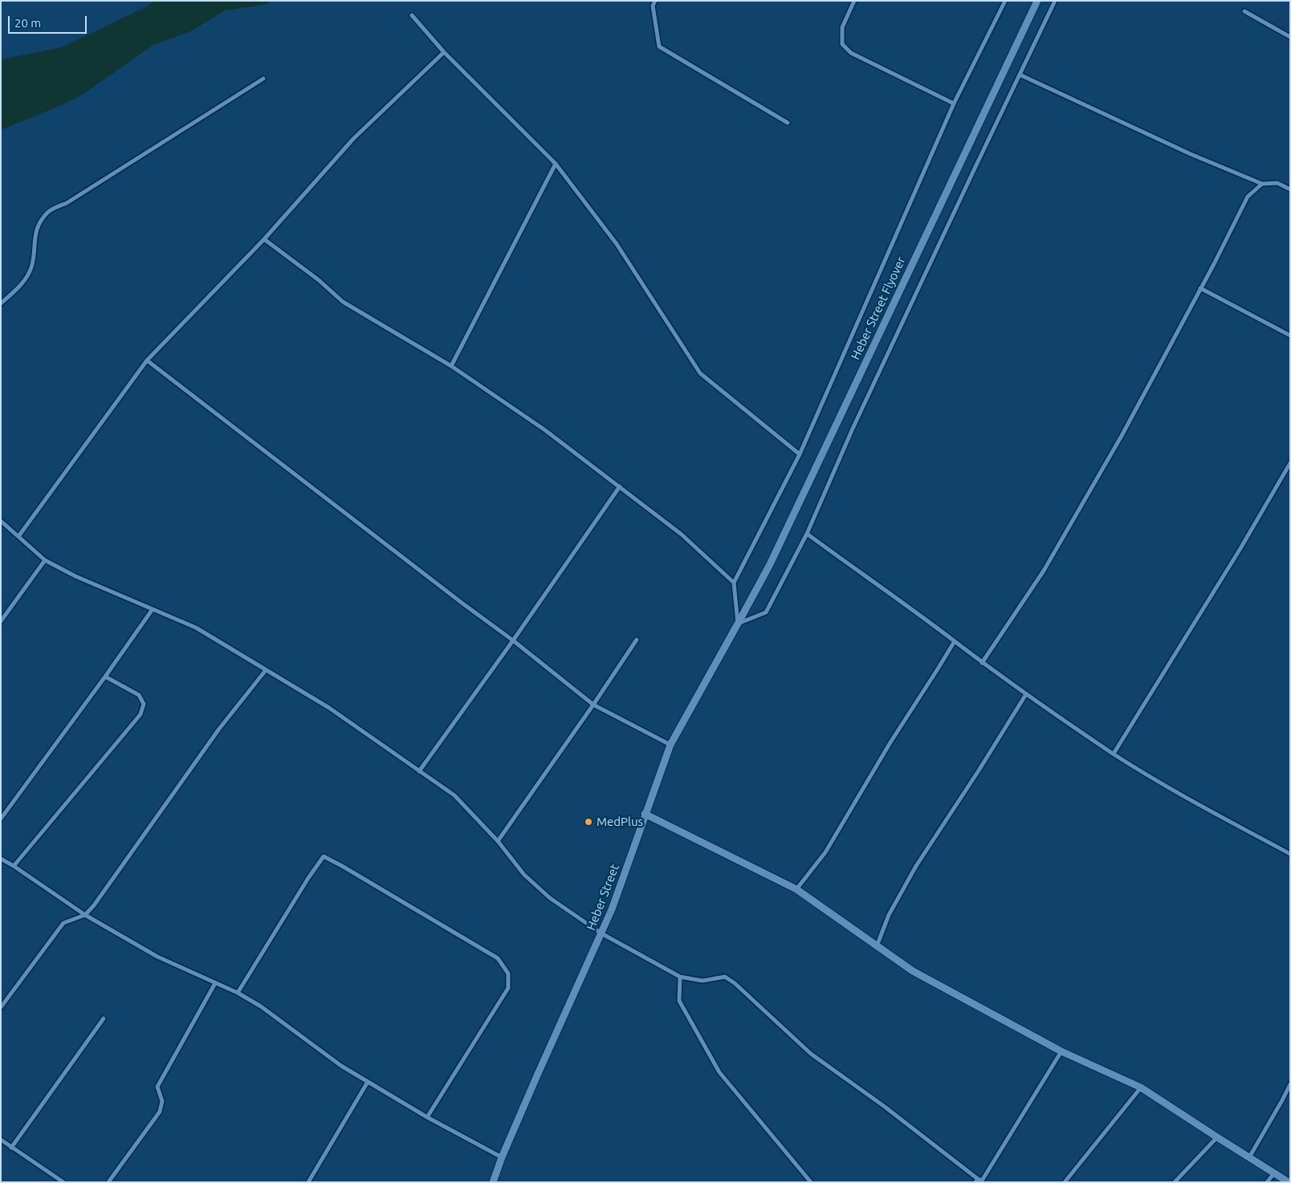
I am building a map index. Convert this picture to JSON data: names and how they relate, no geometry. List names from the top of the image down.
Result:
{
  "streets": {
    "street": ["Heber Street Flyover", "Heber Street"]
  },
  "crossings": [
    ["Heber Street Flyover", "Heber Street"]
  ],
  "places": ["MedPlus"],
  "scale_bar": "20 m"
}
